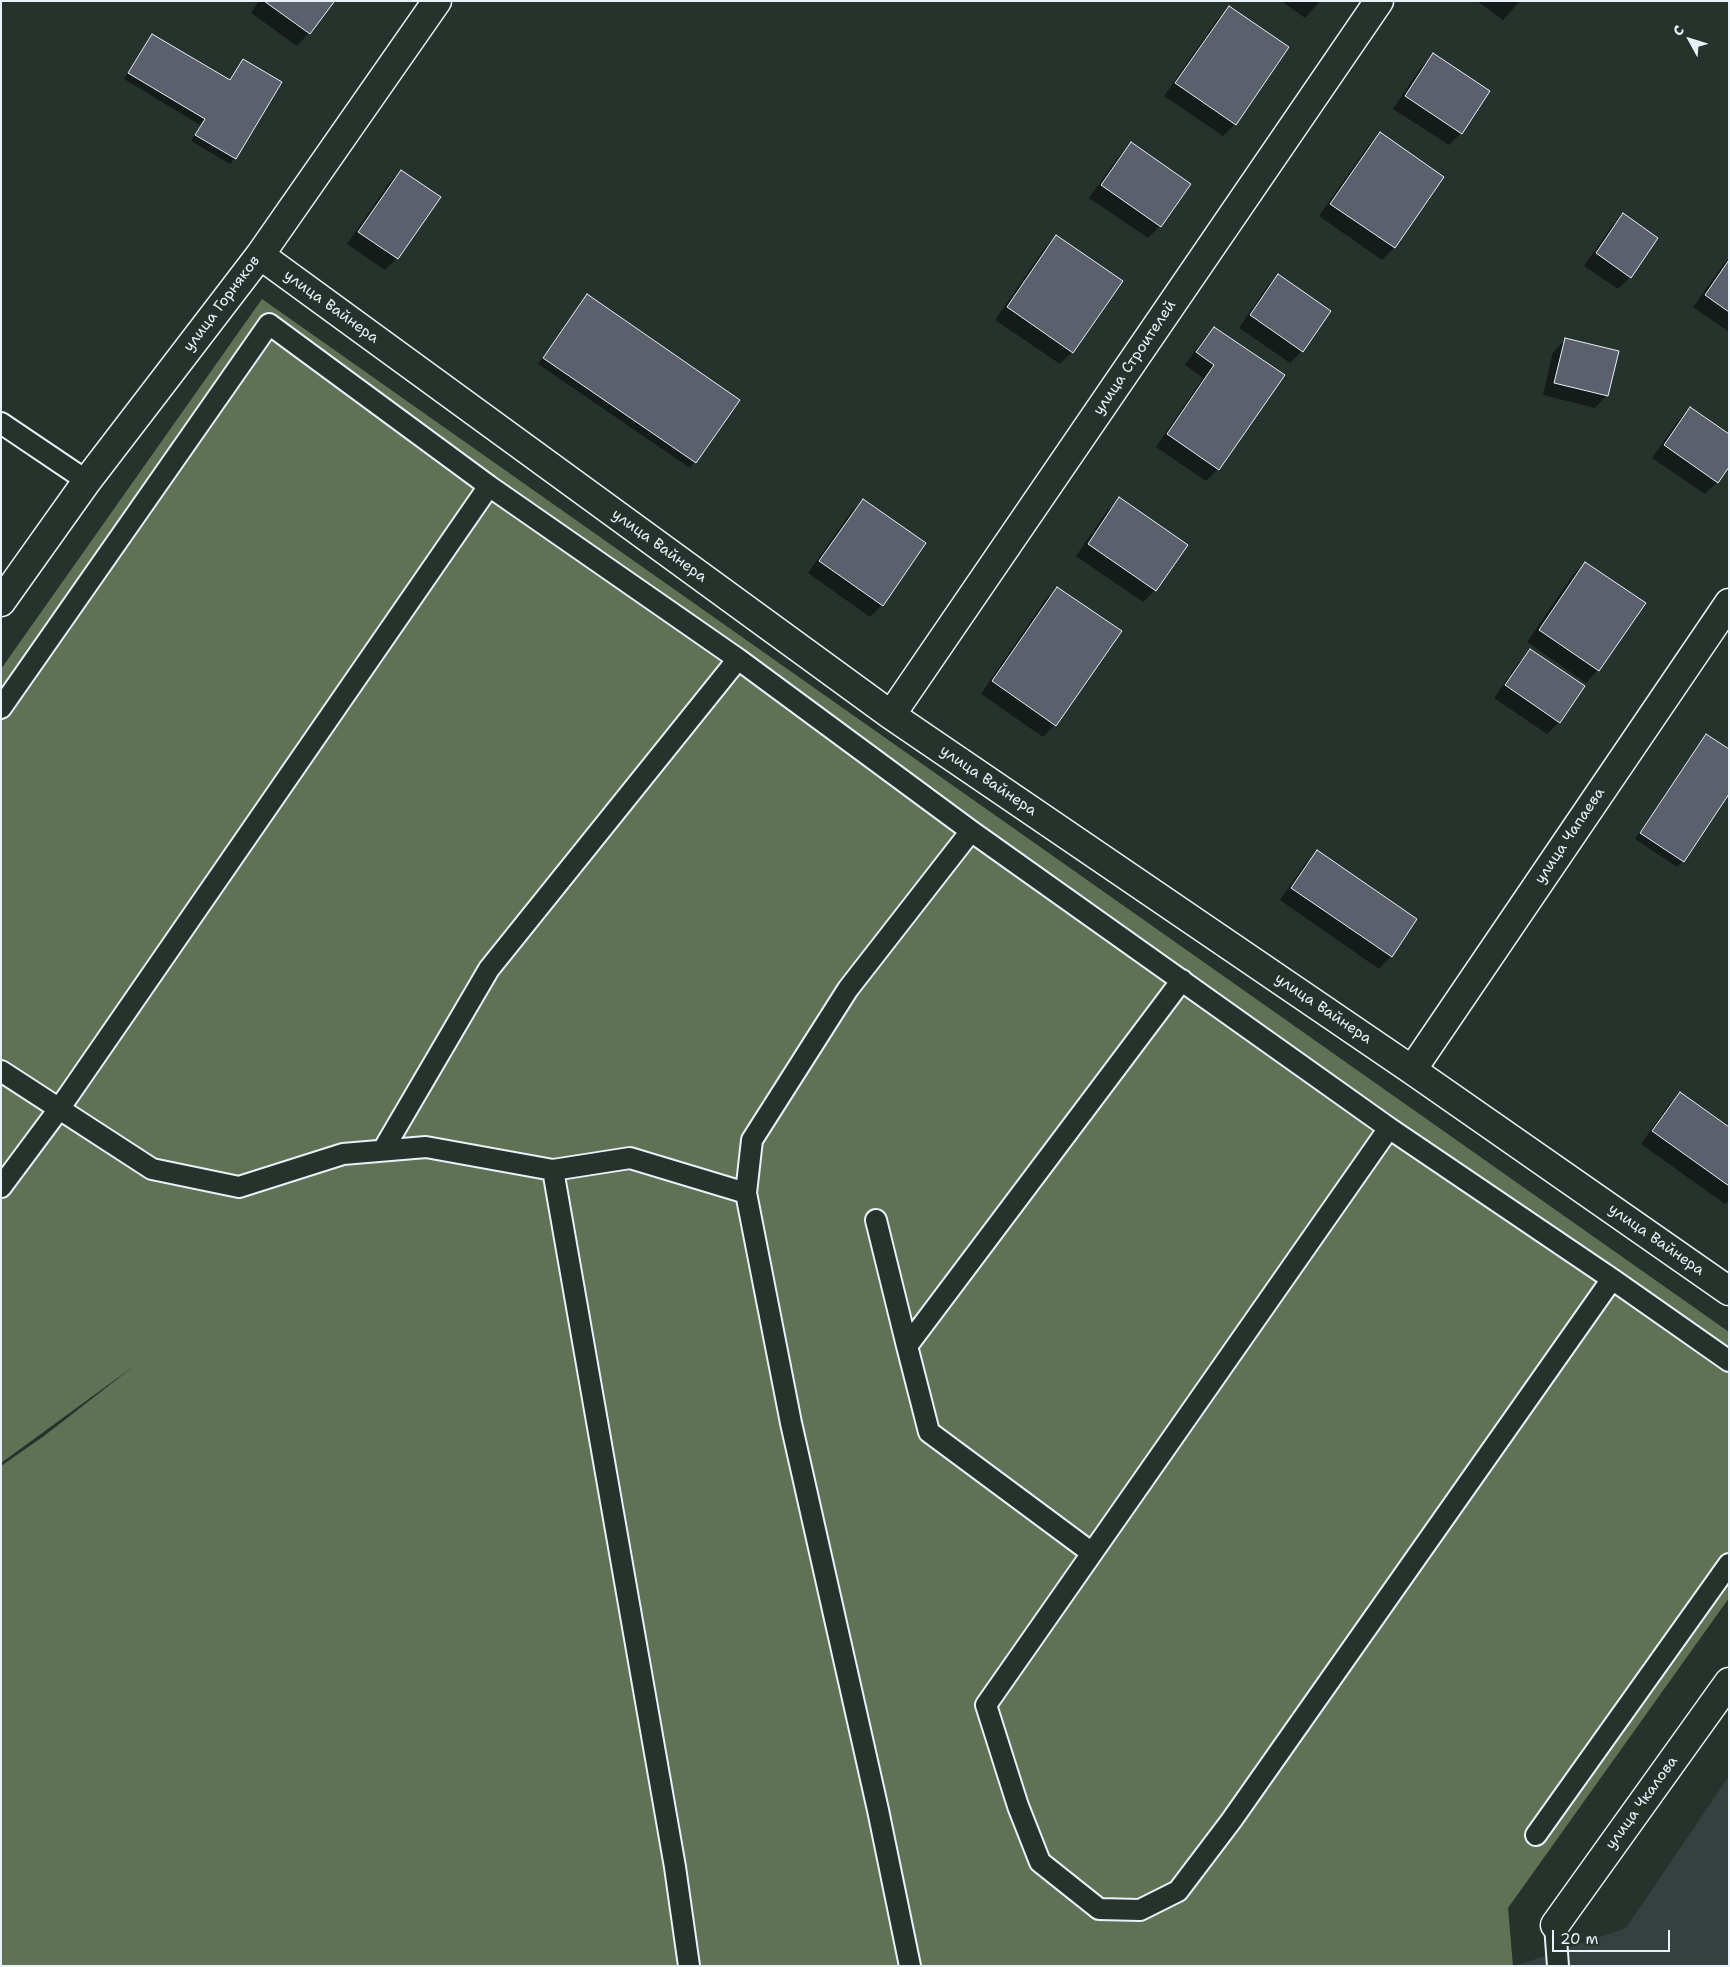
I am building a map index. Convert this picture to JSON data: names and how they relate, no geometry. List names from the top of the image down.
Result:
{
  "streets": {
    "street": [
      "улица Горняков",
      "улица Вайнера",
      "улица Строителей",
      "улица Чапаева",
      "улица Чкалова"
    ]
  },
  "crossings": [
    ["улица Горняков", "улица Вайнера"],
    ["улица Вайнера", "улица Строителей"],
    ["улица Вайнера", "улица Чапаева"]
  ],
  "scale_bar": "20 m",
  "north": "top left"
}
